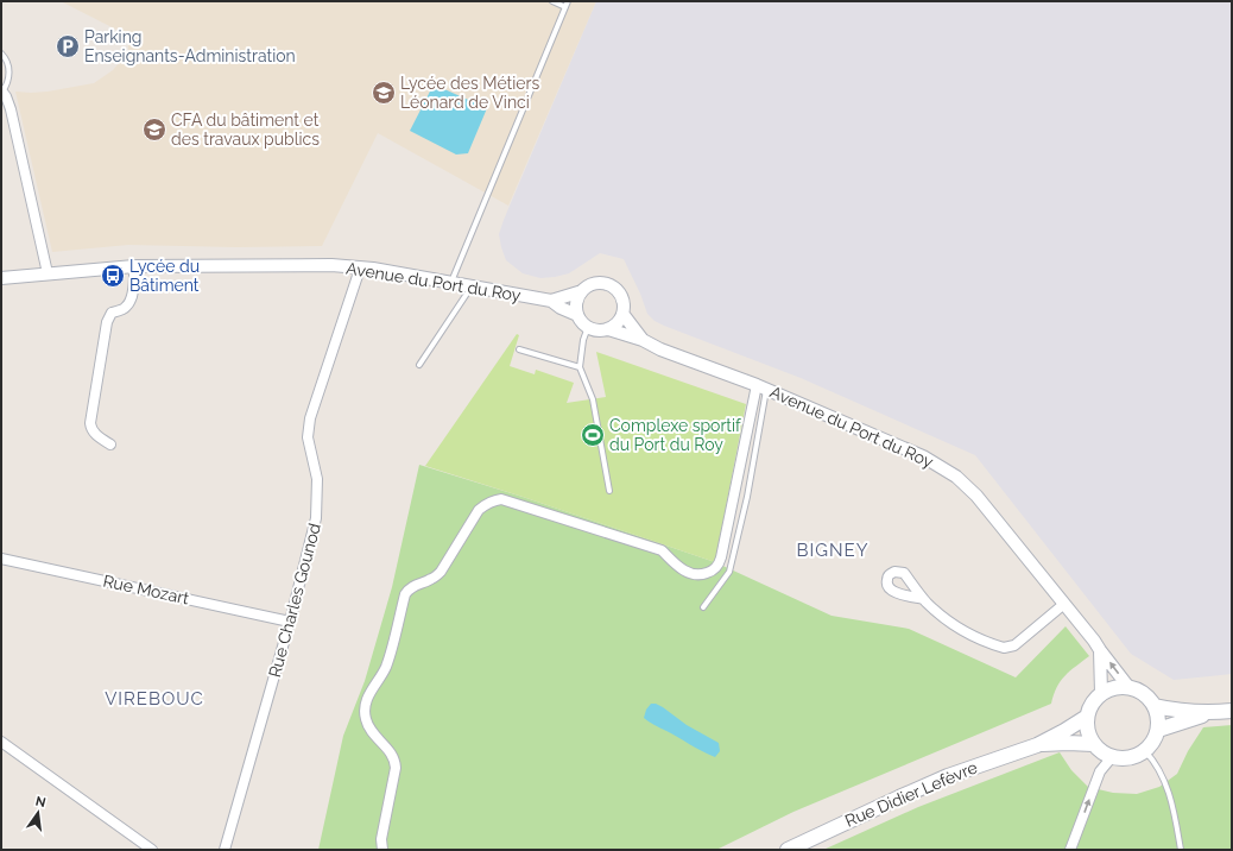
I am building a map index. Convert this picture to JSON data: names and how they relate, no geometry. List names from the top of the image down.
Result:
{
  "streets": {
    "main road": ["Rue Didier Lefèvre"],
    "street": ["Avenue du Port du Roy", "Rue Mozart", "Rue Charles Gounod"]
  },
  "crossings": [
    ["Avenue du Port du Roy", "Rue Charles Gounod"],
    ["Avenue du Port du Roy", "Rue Didier Lefèvre"],
    ["Rue Mozart", "Rue Charles Gounod"]
  ],
  "districts": ["BIGNEY", "VIREBOUC"],
  "places": {
    "parking": ["Parking Enseignants-Administration"],
    "school or university": ["Lycée des Métiers Léonard de Vinci", "CFA du bâtiment et des travaux publics"],
    "bus stop": ["Lycée du Bâtiment"],
    "sports": ["Complexe sportif du Port du Roy"]
  },
  "north": "top"
}
